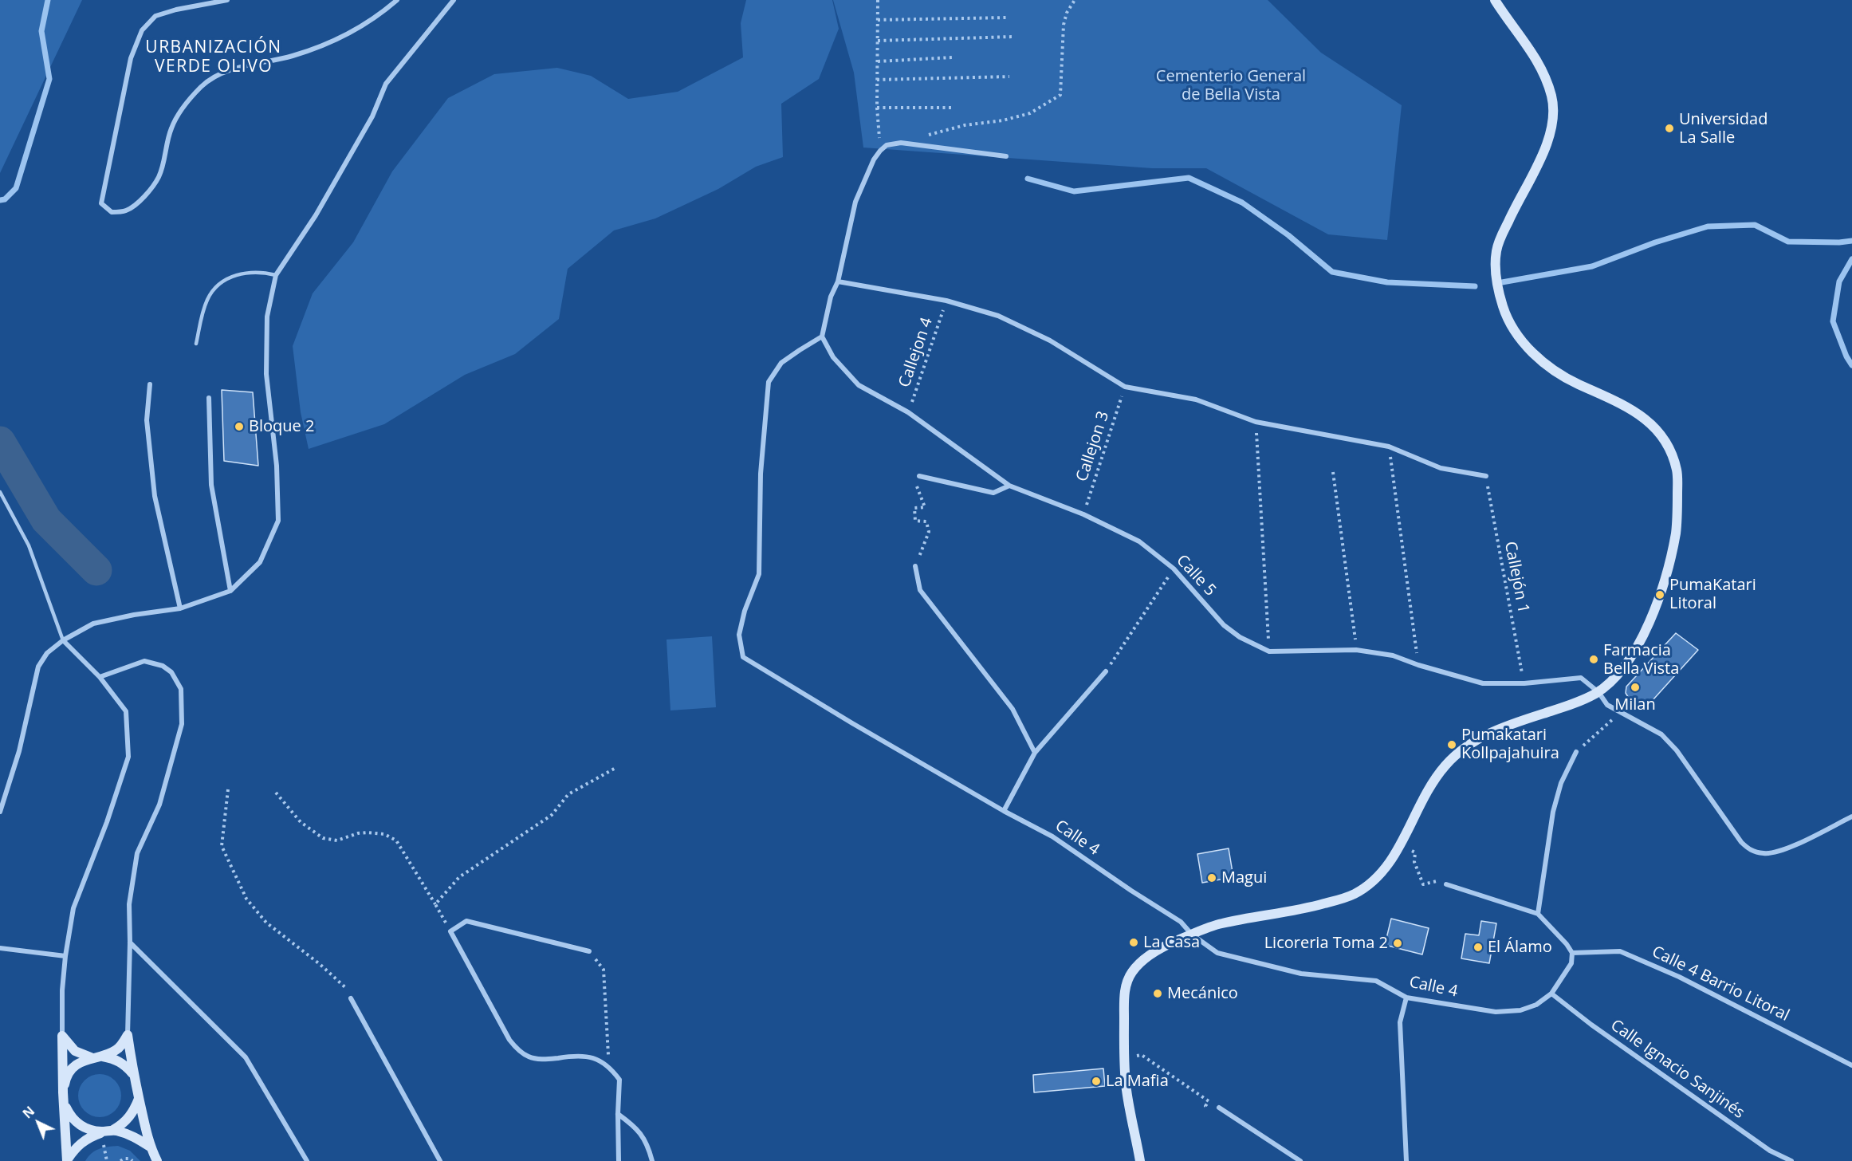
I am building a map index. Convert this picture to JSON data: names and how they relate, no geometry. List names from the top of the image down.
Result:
{
  "streets": {
    "street": [
      "Calle 5",
      "Calle 4",
      "Calle 4 Barrio Litoral",
      "Calle Ignacio Sanjinés"
    ],
    "path": ["Callejon 4", "Callejon 3", "Callejón 1"]
  },
  "crossings": [
    ["Callejon 4", "Calle 5"],
    ["Callejon 3", "Calle 5"],
    ["Calle 5", "Callejón 1"],
    ["Calle 5", "Calle 4"],
    ["Calle 4", "Calle 4 Barrio Litoral"],
    ["Calle 4", "Calle Ignacio Sanjinés"]
  ],
  "districts": ["URBANIZACIÓN VERDE OLIVO"],
  "parks": ["Cementerio General de Bella Vista"],
  "places": [
    "Universidad La Salle",
    "Bloque 2",
    "PumaKatari Litoral",
    "Farmacia Bella Vista",
    "Milan",
    "Pumakatari Kollpajahuira",
    "Magui",
    "La Casa",
    "Licoreria Toma 2",
    "El Álamo",
    "Mecánico",
    "La Mafia"
  ],
  "north": "top left"
}
